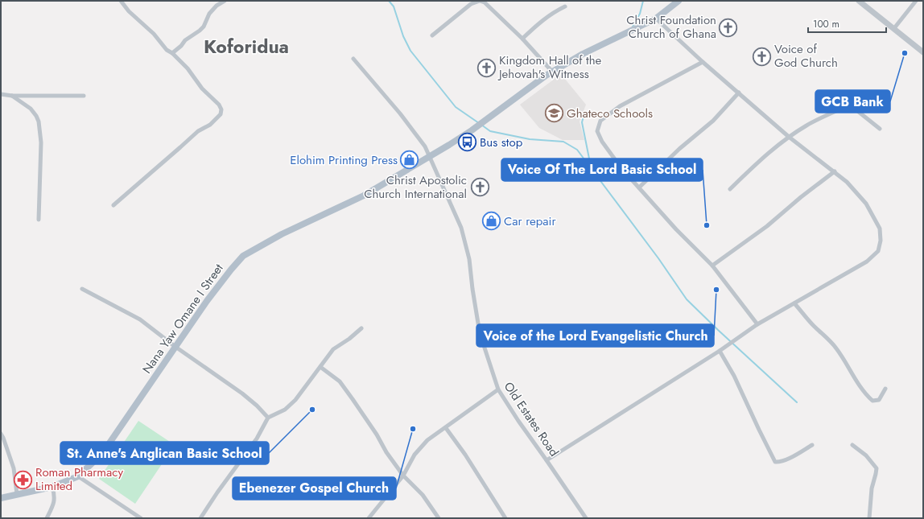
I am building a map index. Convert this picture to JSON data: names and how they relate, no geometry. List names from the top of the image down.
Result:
{
  "streets": {
    "main road": ["Nana Yaw Omane I Street"],
    "street": ["Old Estates Road"]
  },
  "crossings": [
    ["Nana Yaw Omane I Street", "Old Estates Road"]
  ],
  "districts": ["Koforidua"],
  "places": {
    "church": [
      "Christ Foundation Church of Ghana",
      "Voice of God Church",
      "Kingdom Hall of the Jehovah's Witness",
      "Christ Apostolic Church International"
    ],
    "other": [
      "GCB Bank",
      "Voice Of The Lord Basic School",
      "Voice of the Lord Evangelistic Church",
      "St. Anne's Anglican Basic School",
      "Ebenezer Gospel Church"
    ],
    "school or university": ["Ghateco Schools"],
    "bus stop": ["Bus stop"],
    "shop": ["Elohim Printing Press", "Car repair"],
    "pharmacy": ["Roman Pharmacy Limited"]
  },
  "scale_bar": "100 m"
}
